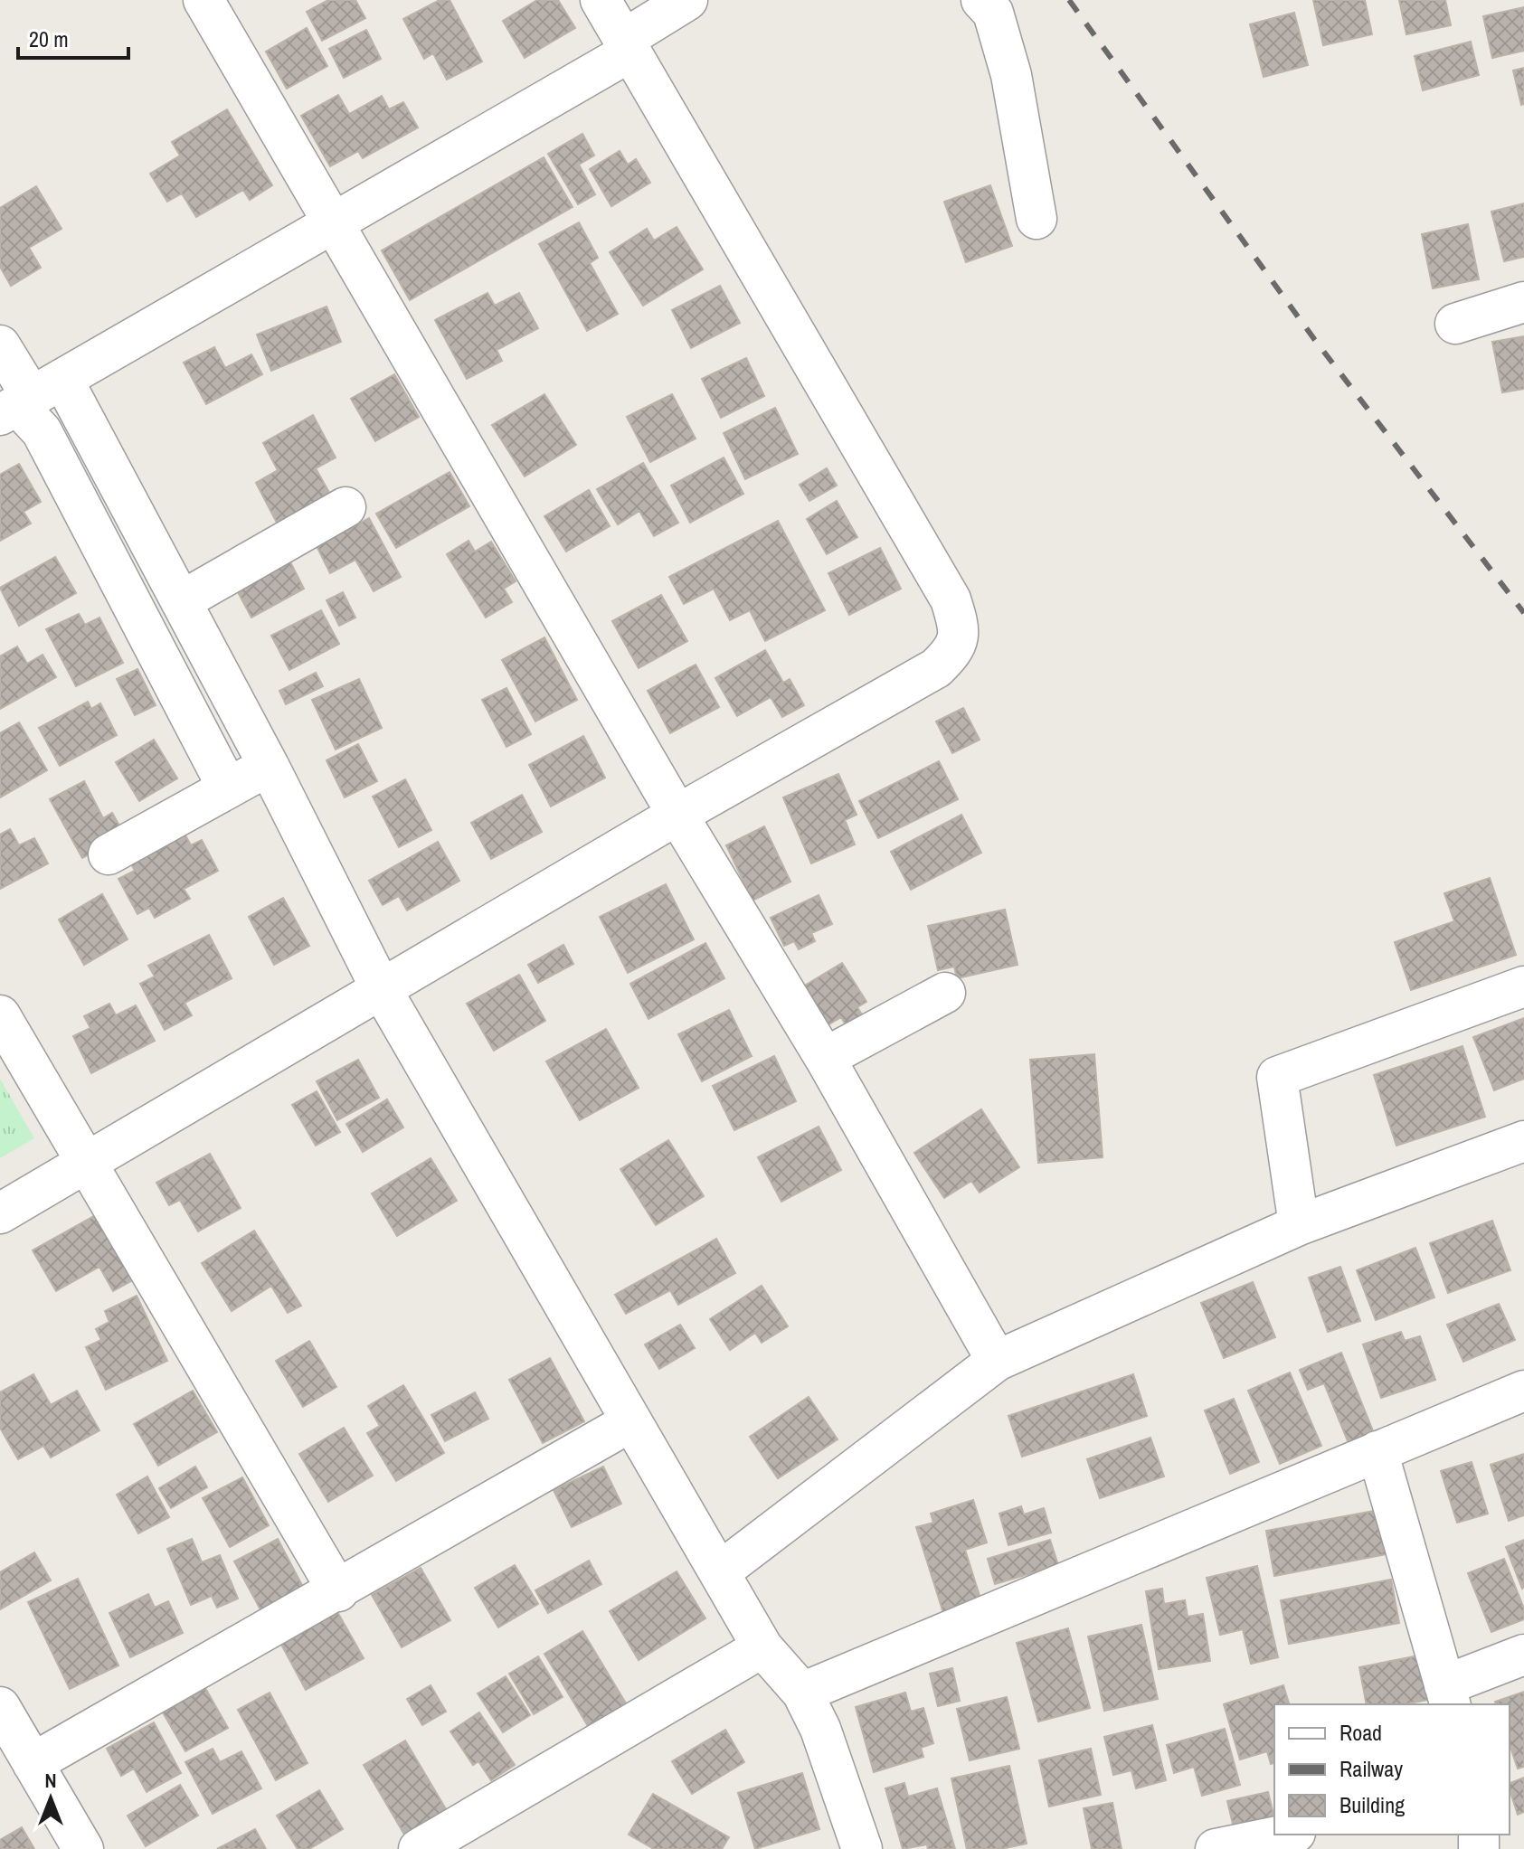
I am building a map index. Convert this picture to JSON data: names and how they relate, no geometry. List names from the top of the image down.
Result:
{
  "legend": ["Road", "Railway", "Building"],
  "scale_bar": "20 m",
  "north": "top"
}
